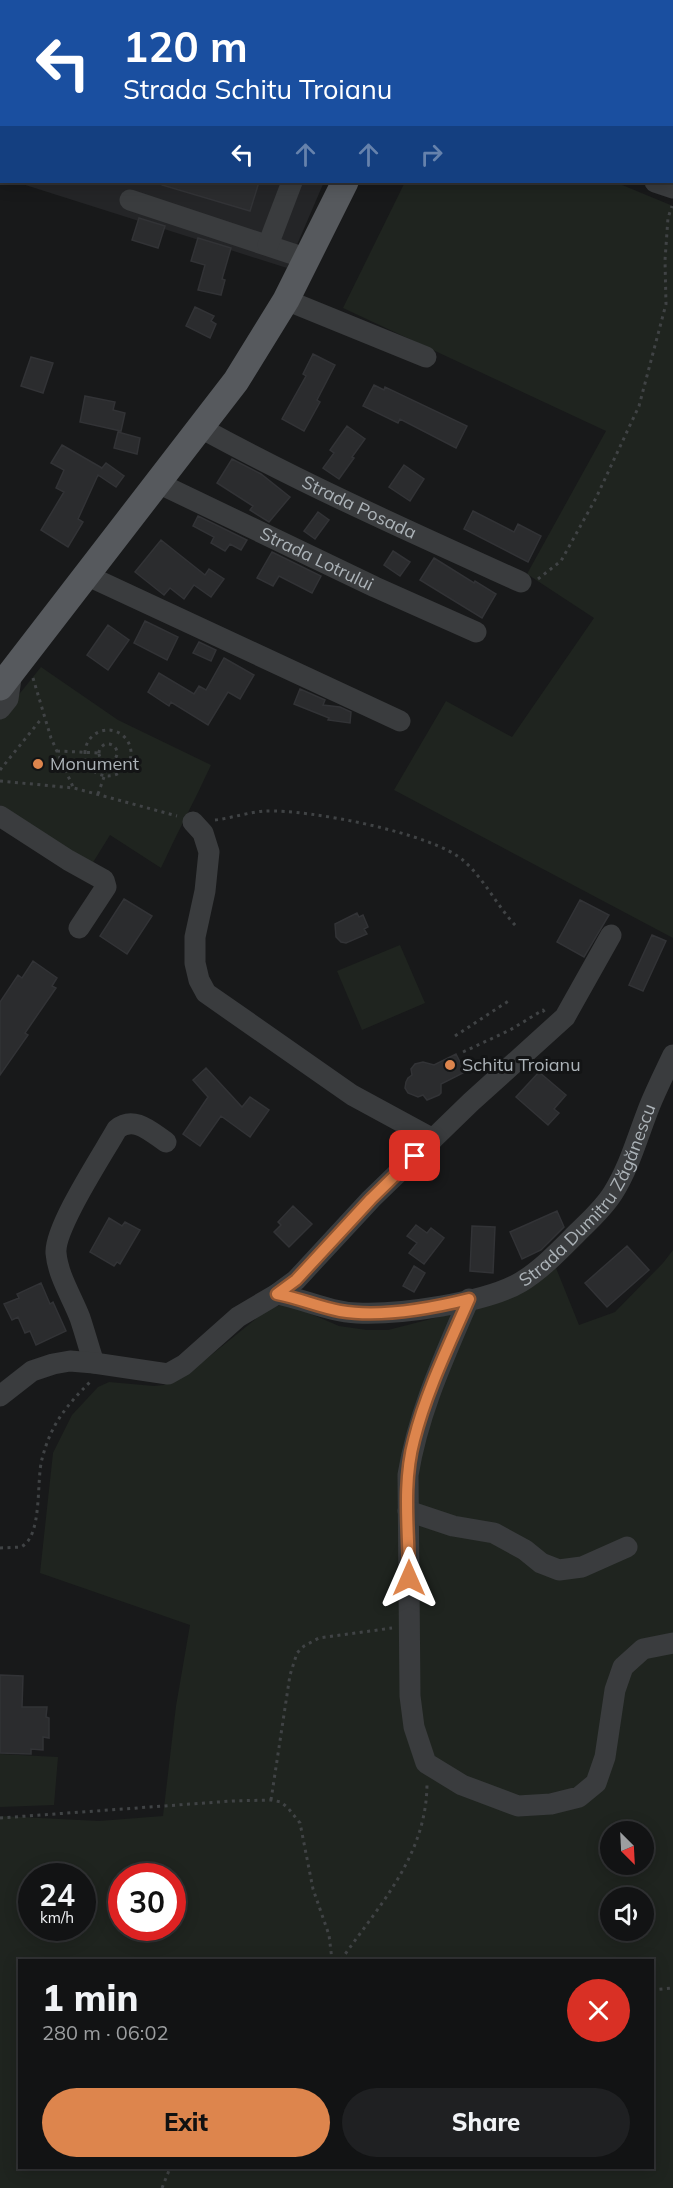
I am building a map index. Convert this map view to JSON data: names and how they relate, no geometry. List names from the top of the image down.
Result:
{
  "streets": {
    "street": ["Strada Posada", "Strada Lotrului", "Strada Dumitru Zăgănescu"]
  },
  "places": ["Monument", "Schitu Troianu"],
  "north": "bottom right",
  "page": {
    "turn": ["120 m", "Strada Schitu Troianu"],
    "speed": "24 km/h",
    "limit": "30",
    "heading": ["1 min", "280 m · 06:02"],
    "buttons": ["Exit", "Share"]
  }
}
